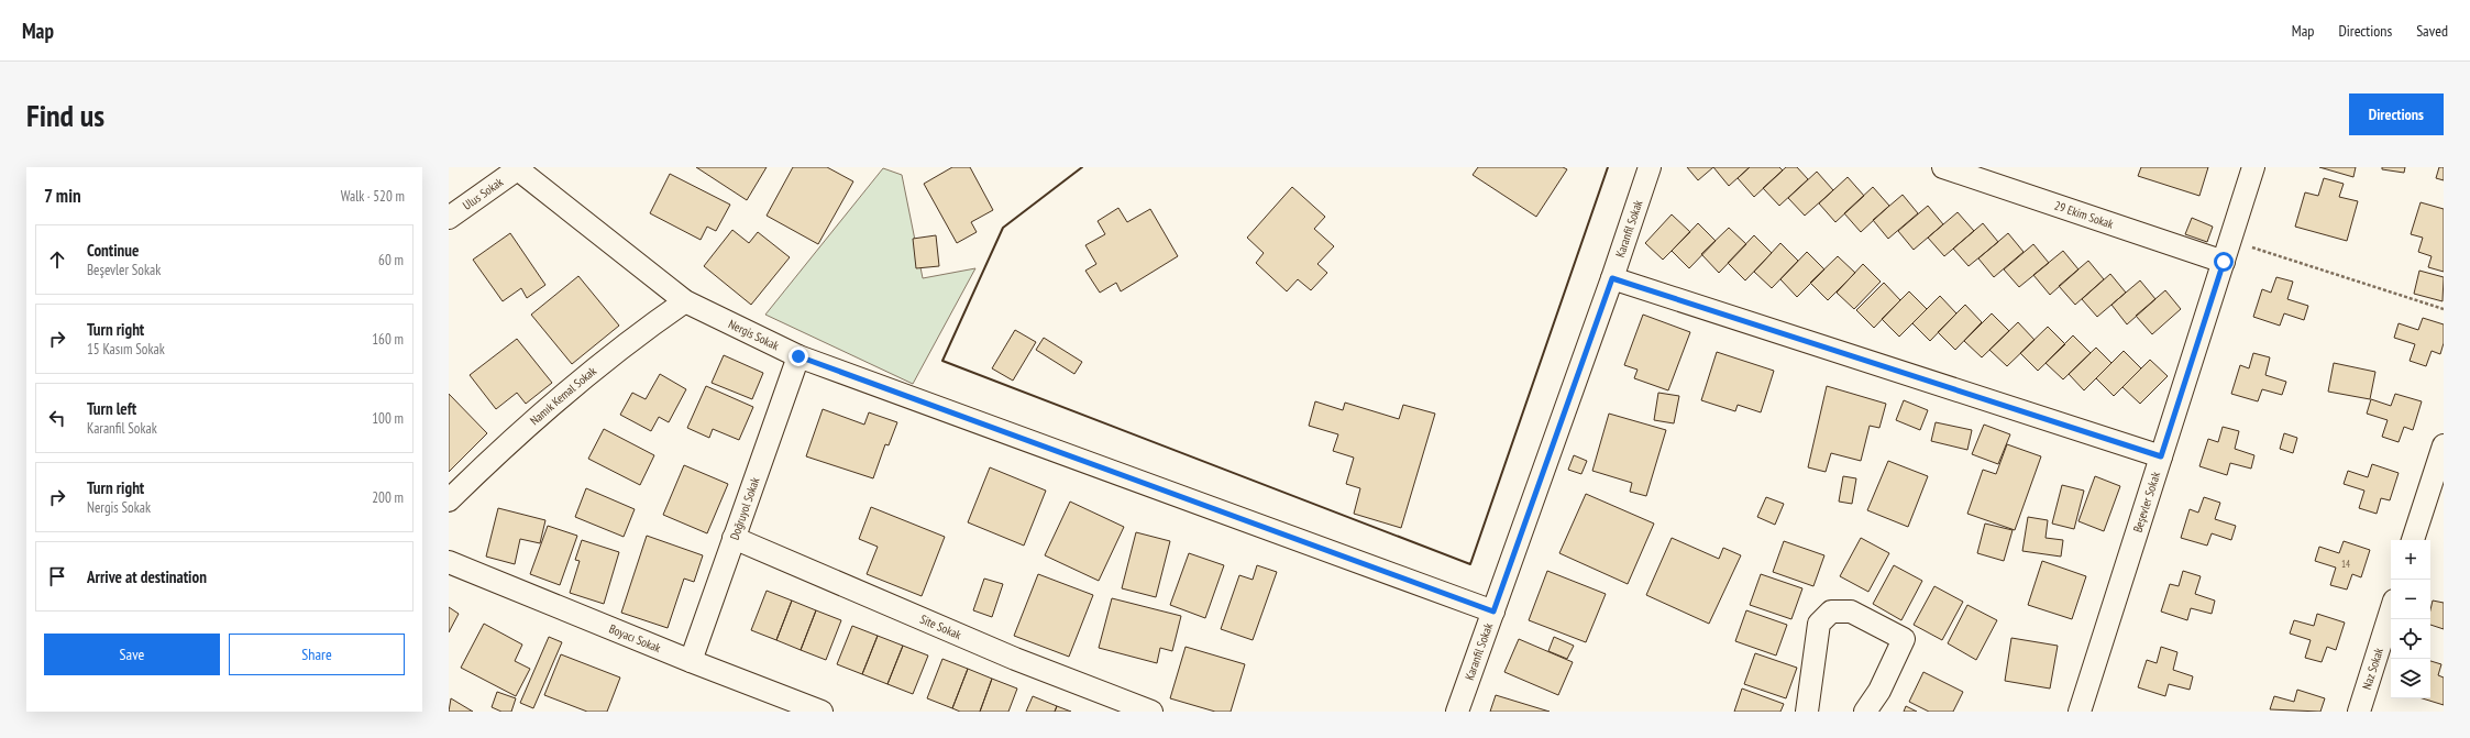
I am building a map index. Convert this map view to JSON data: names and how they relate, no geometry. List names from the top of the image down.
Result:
{
  "streets": {
    "street": [
      "Ulus Sokak",
      "29 Ekim Sokak",
      "Karanfil Sokak",
      "Nergis Sokak",
      "Namık Kemal Sokak",
      "Beşevler Sokak",
      "Doğruyol Sokak",
      "Site Sokak",
      "Boyacı Sokak",
      "Naz Sokak"
    ]
  },
  "crossings": [
    ["Ulus Sokak", "Nergis Sokak"],
    ["29 Ekim Sokak", "Beşevler Sokak"],
    ["Karanfil Sokak", "Nergis Sokak"],
    ["Nergis Sokak", "Namık Kemal Sokak"],
    ["Nergis Sokak", "Doğruyol Sokak"],
    ["Doğruyol Sokak", "Site Sokak"],
    ["Doğruyol Sokak", "Boyacı Sokak"]
  ],
  "house_numbers": ["14"],
  "page": {
    "header": "Map",
    "nav": ["Map", "Directions", "Saved"],
    "buttons": [
      "Directions",
      ["Save", "Share"]
    ],
    "title": "Find us",
    "heading": ["7 min", "Walk · 520 m"],
    "list": [
      ["Continue", "Beşevler Sokak", "60 m"],
      ["Turn right", "15 Kasım Sokak", "160 m"],
      ["Turn left", "Karanfil Sokak", "100 m"],
      ["Turn right", "Nergis Sokak", "200 m"],
      "Arrive at destination"
    ],
    "map_buttons": ["+", "−"]
  }
}
